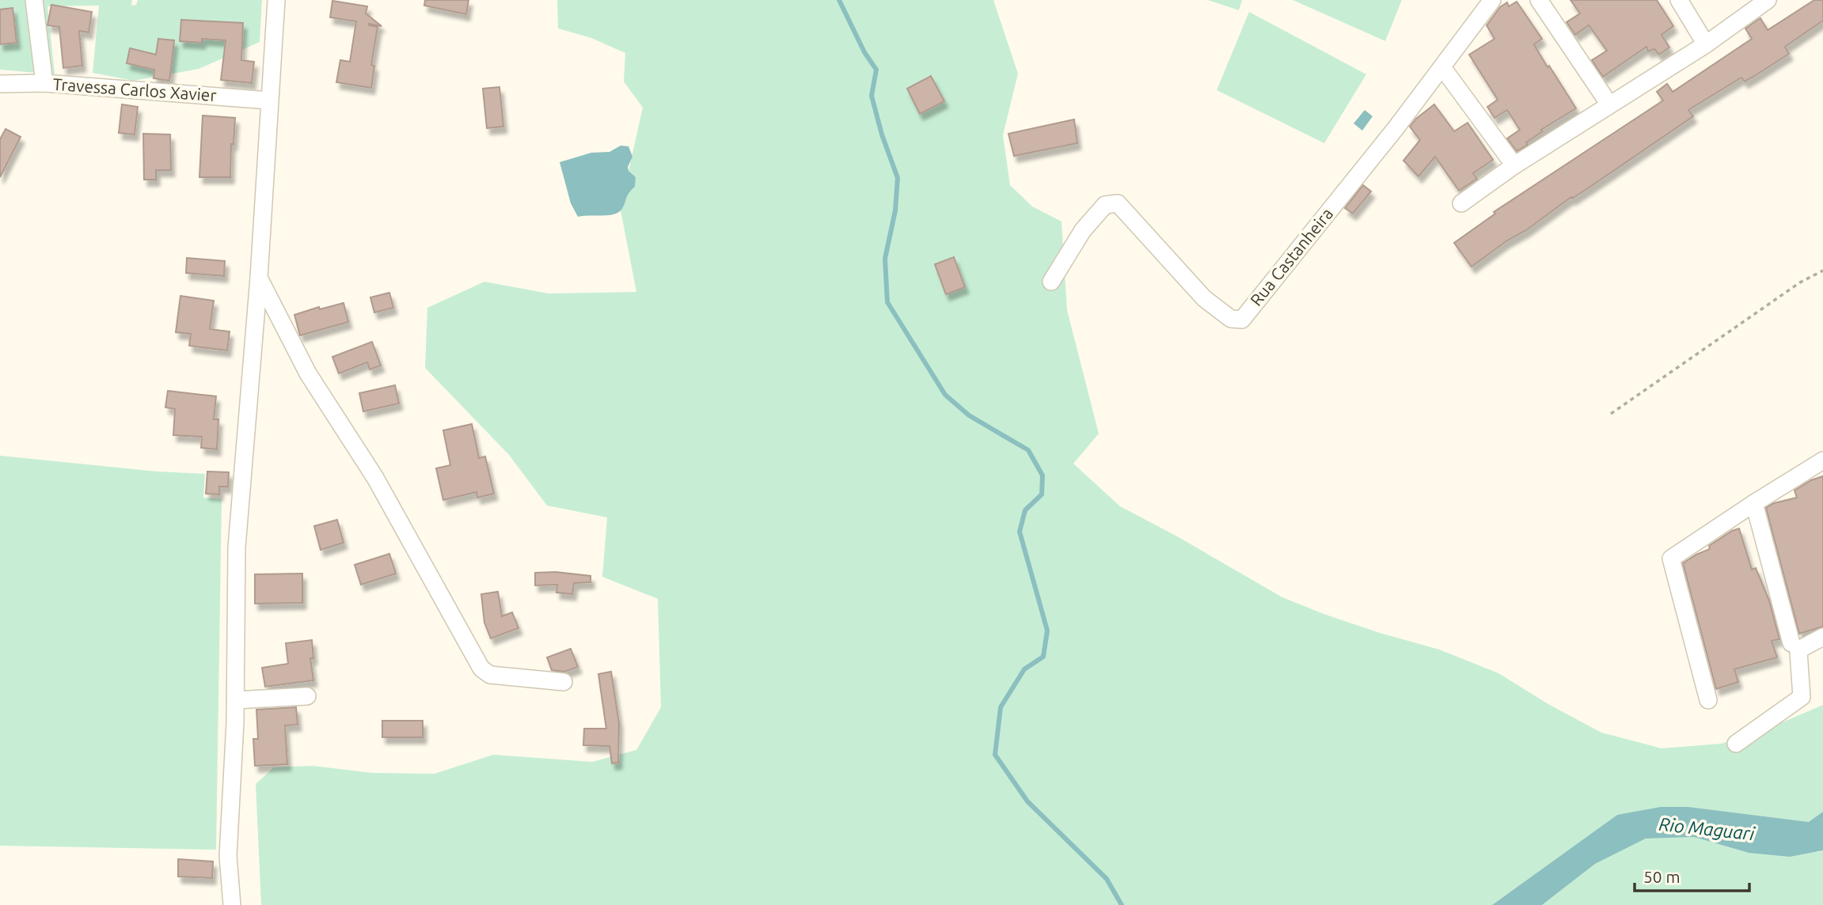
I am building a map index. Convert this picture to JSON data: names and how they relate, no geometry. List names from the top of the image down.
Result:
{
  "streets": {
    "street": ["Travessa Carlos Xavier", "Rua Castanheira"]
  },
  "water": ["Rio Maguari"],
  "scale_bar": "50 m"
}
